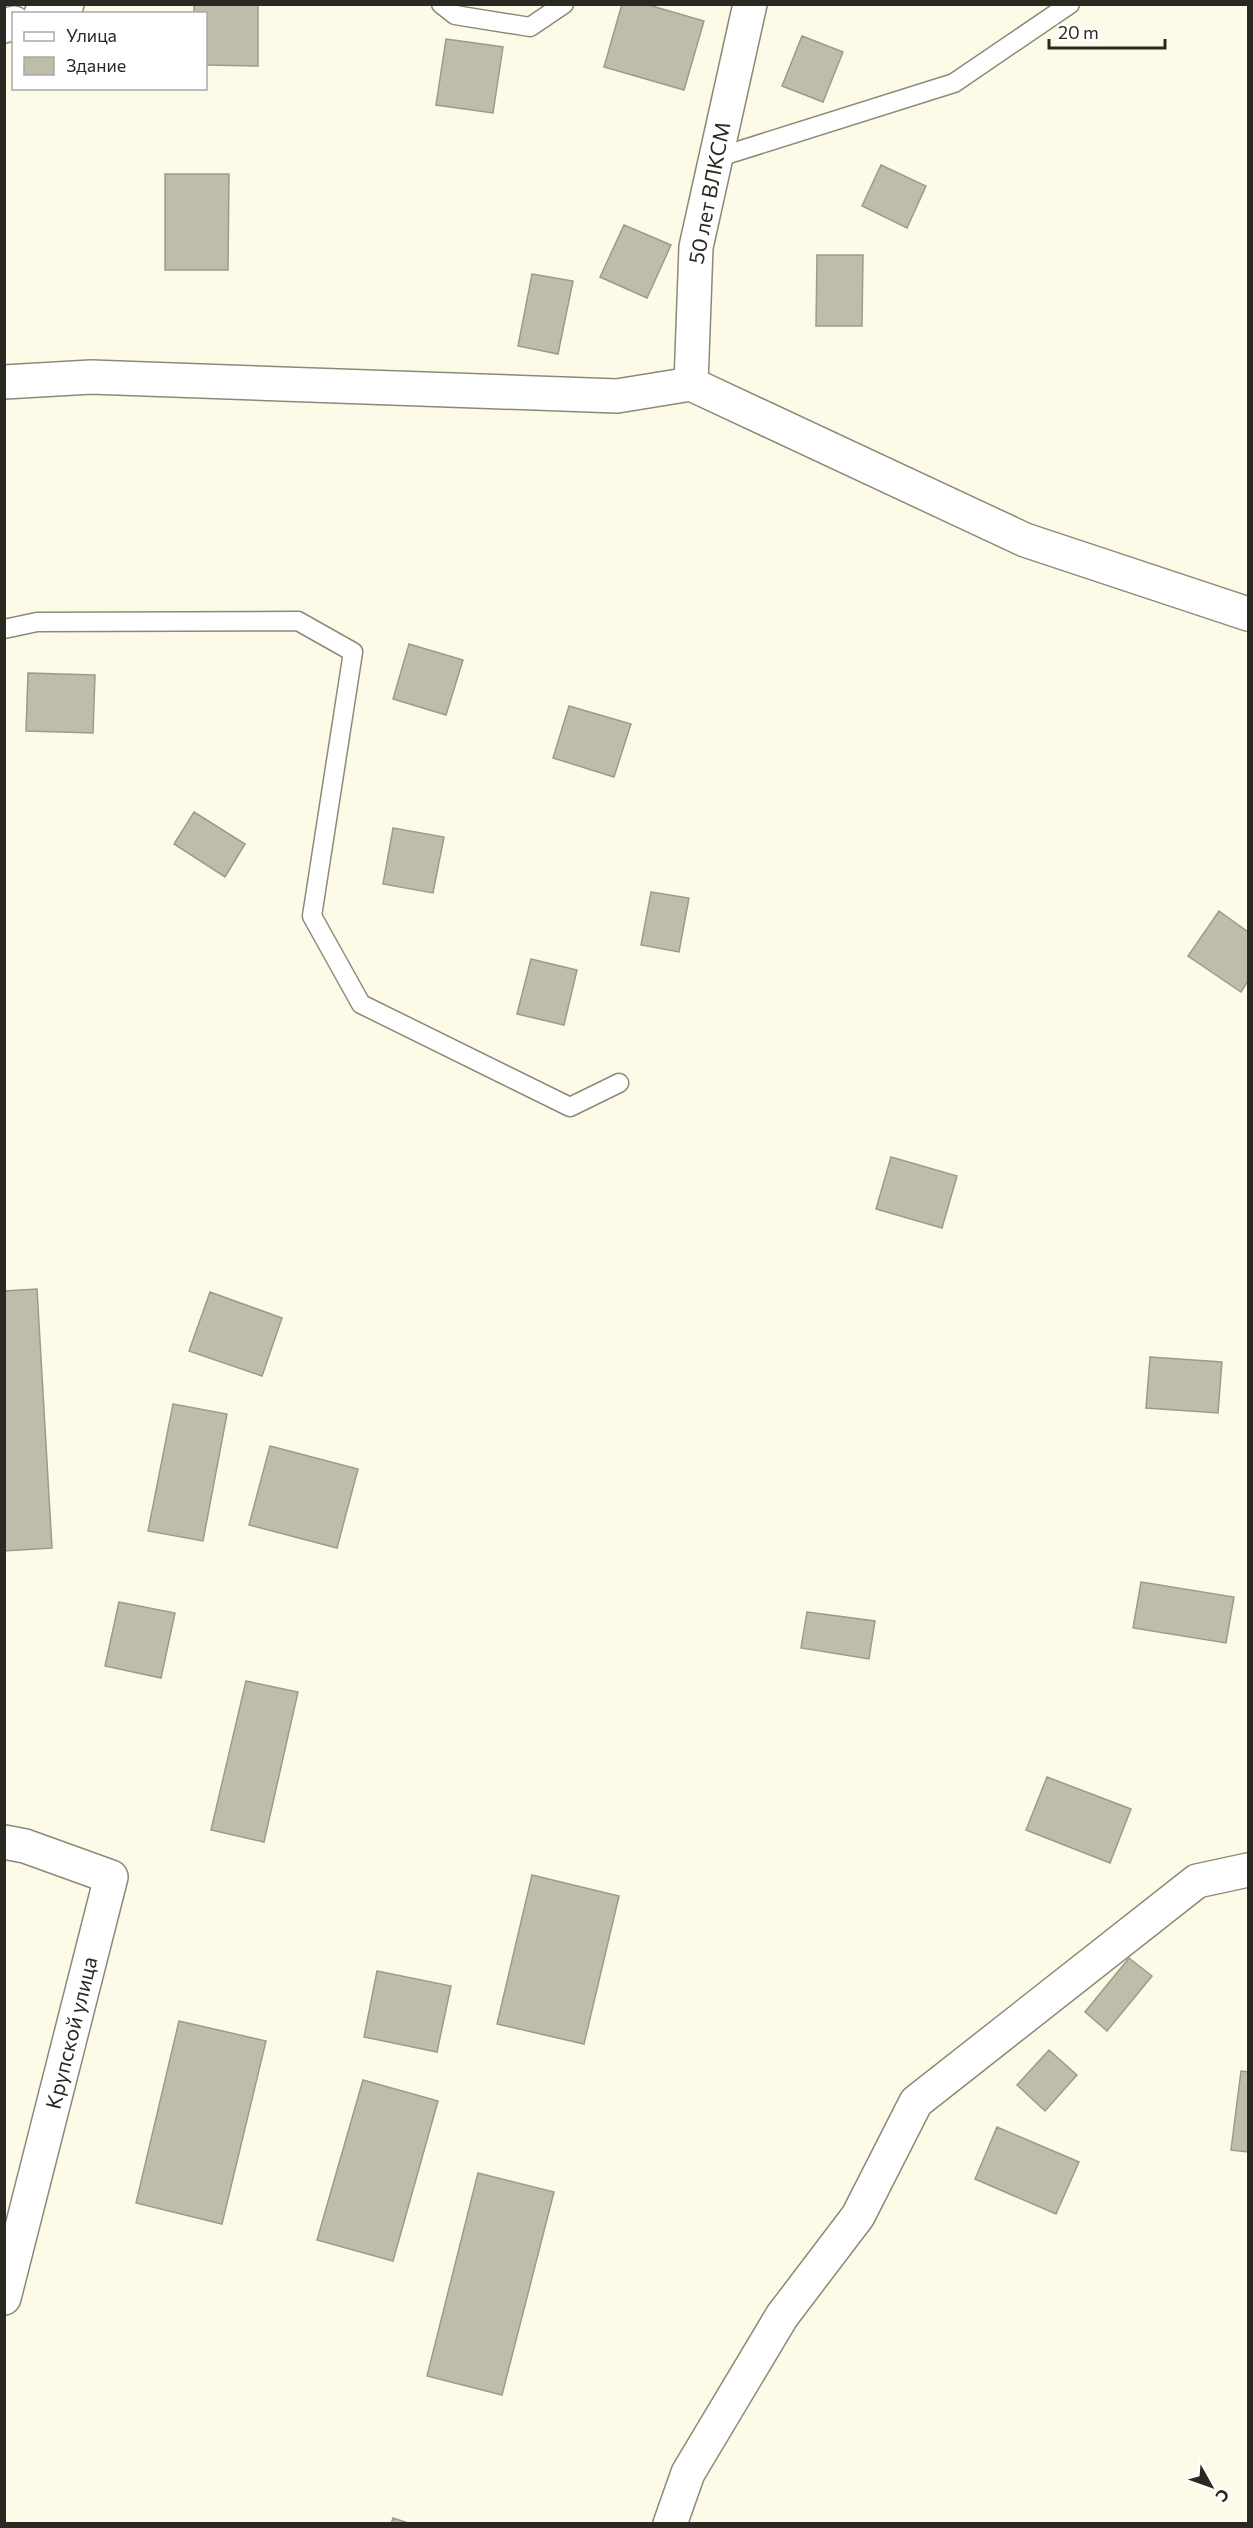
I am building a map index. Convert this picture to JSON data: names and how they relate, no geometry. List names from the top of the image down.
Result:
{
  "streets": {
    "street": ["50 лет ВЛКСМ", "Крупской улица"]
  },
  "legend": ["Улица", "Здание"],
  "scale_bar": "20 m",
  "north": "bottom right"
}
